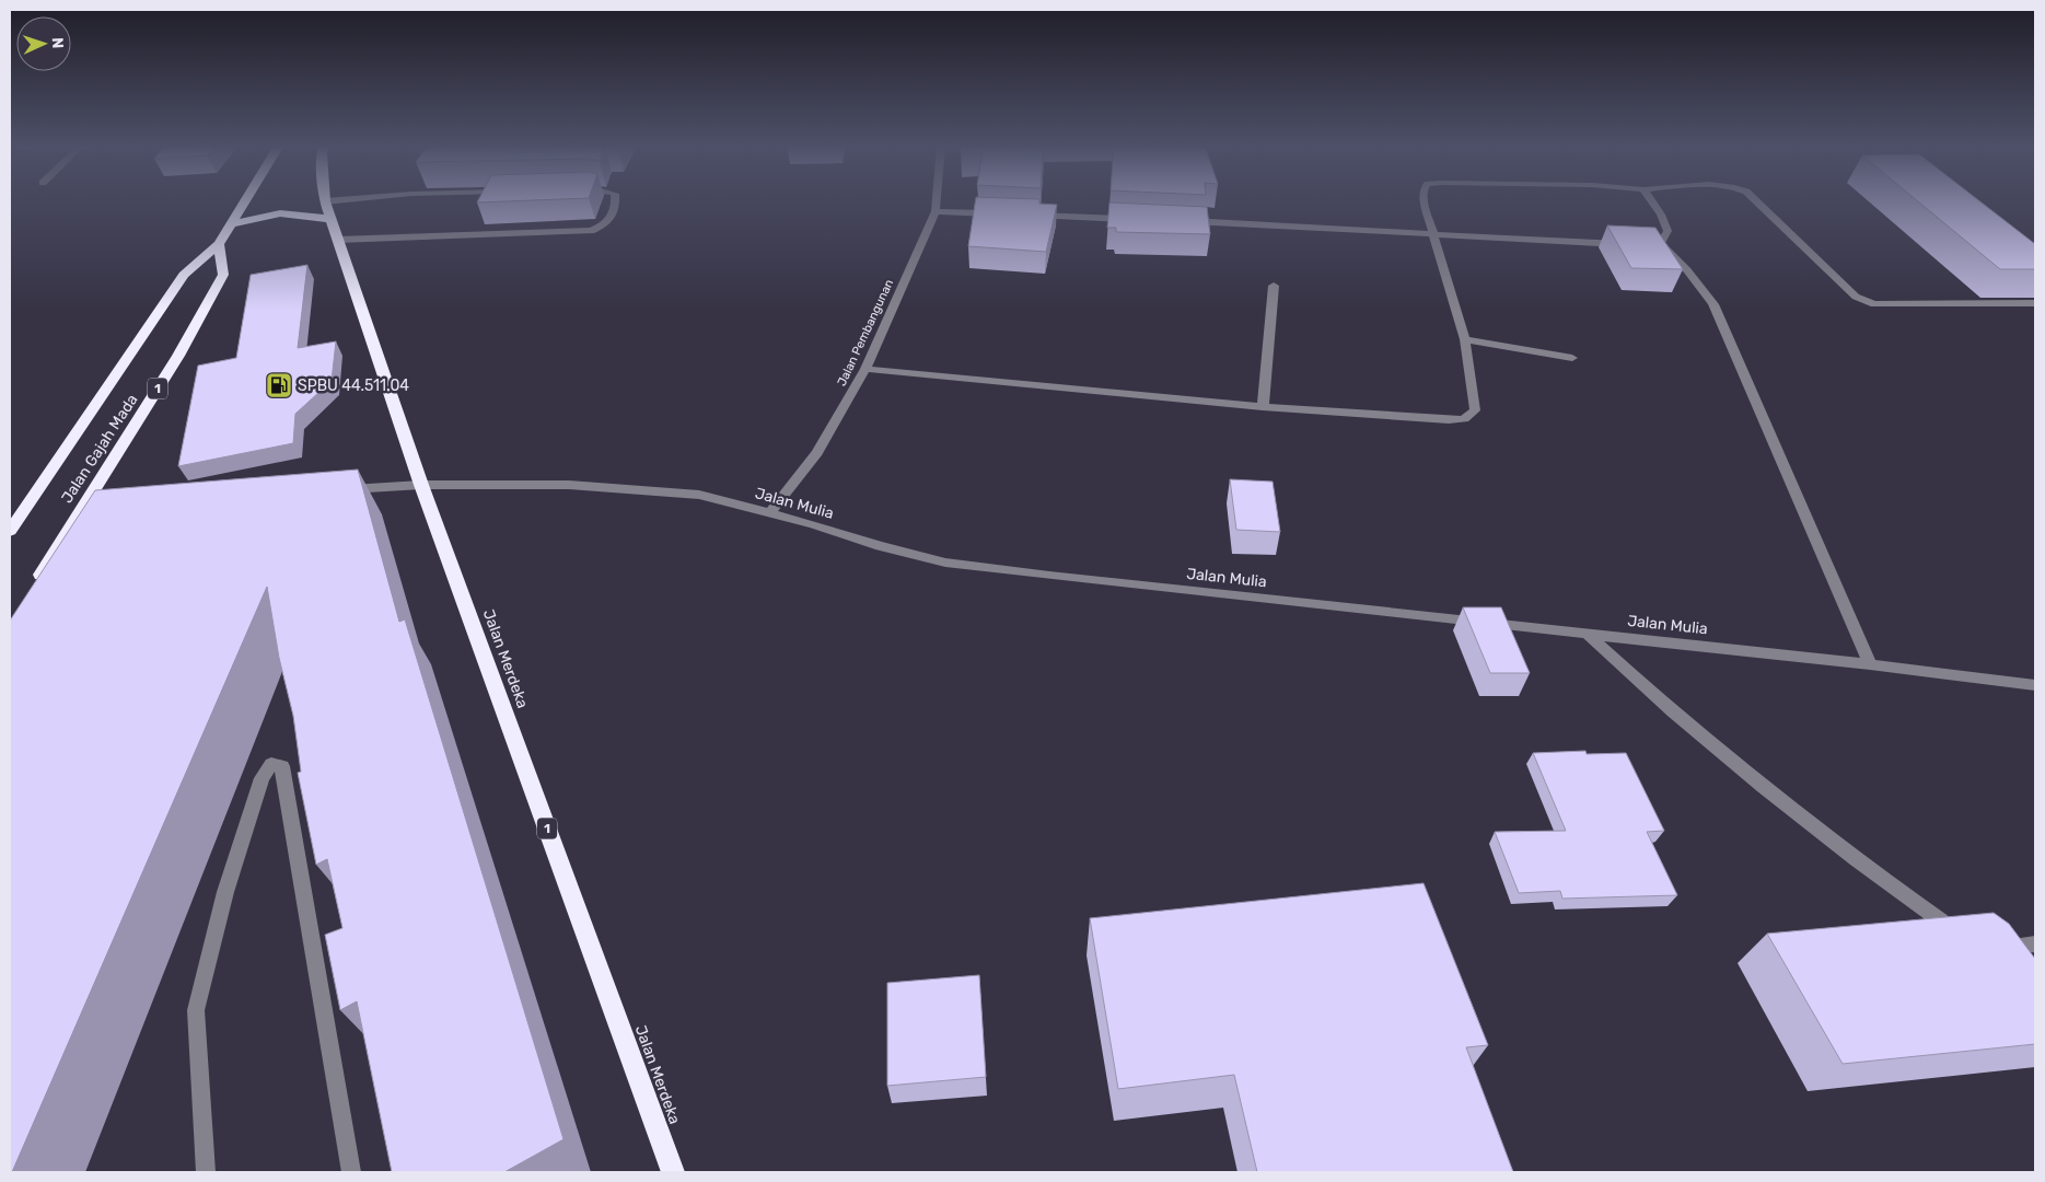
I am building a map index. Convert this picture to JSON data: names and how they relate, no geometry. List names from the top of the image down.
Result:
{
  "streets": {
    "highway": ["1", "Jalan Gajah Mada", "Jalan Merdeka"],
    "street": ["Jalan Pembangunan", "Jalan Mulia"]
  },
  "crossings": [
    ["Jalan Pembangunan", "Jalan Mulia"],
    ["Jalan Mulia", "Jalan Merdeka"]
  ],
  "places": {
    "fuel station": ["SPBU 44.511.04"]
  },
  "north": "right"
}
